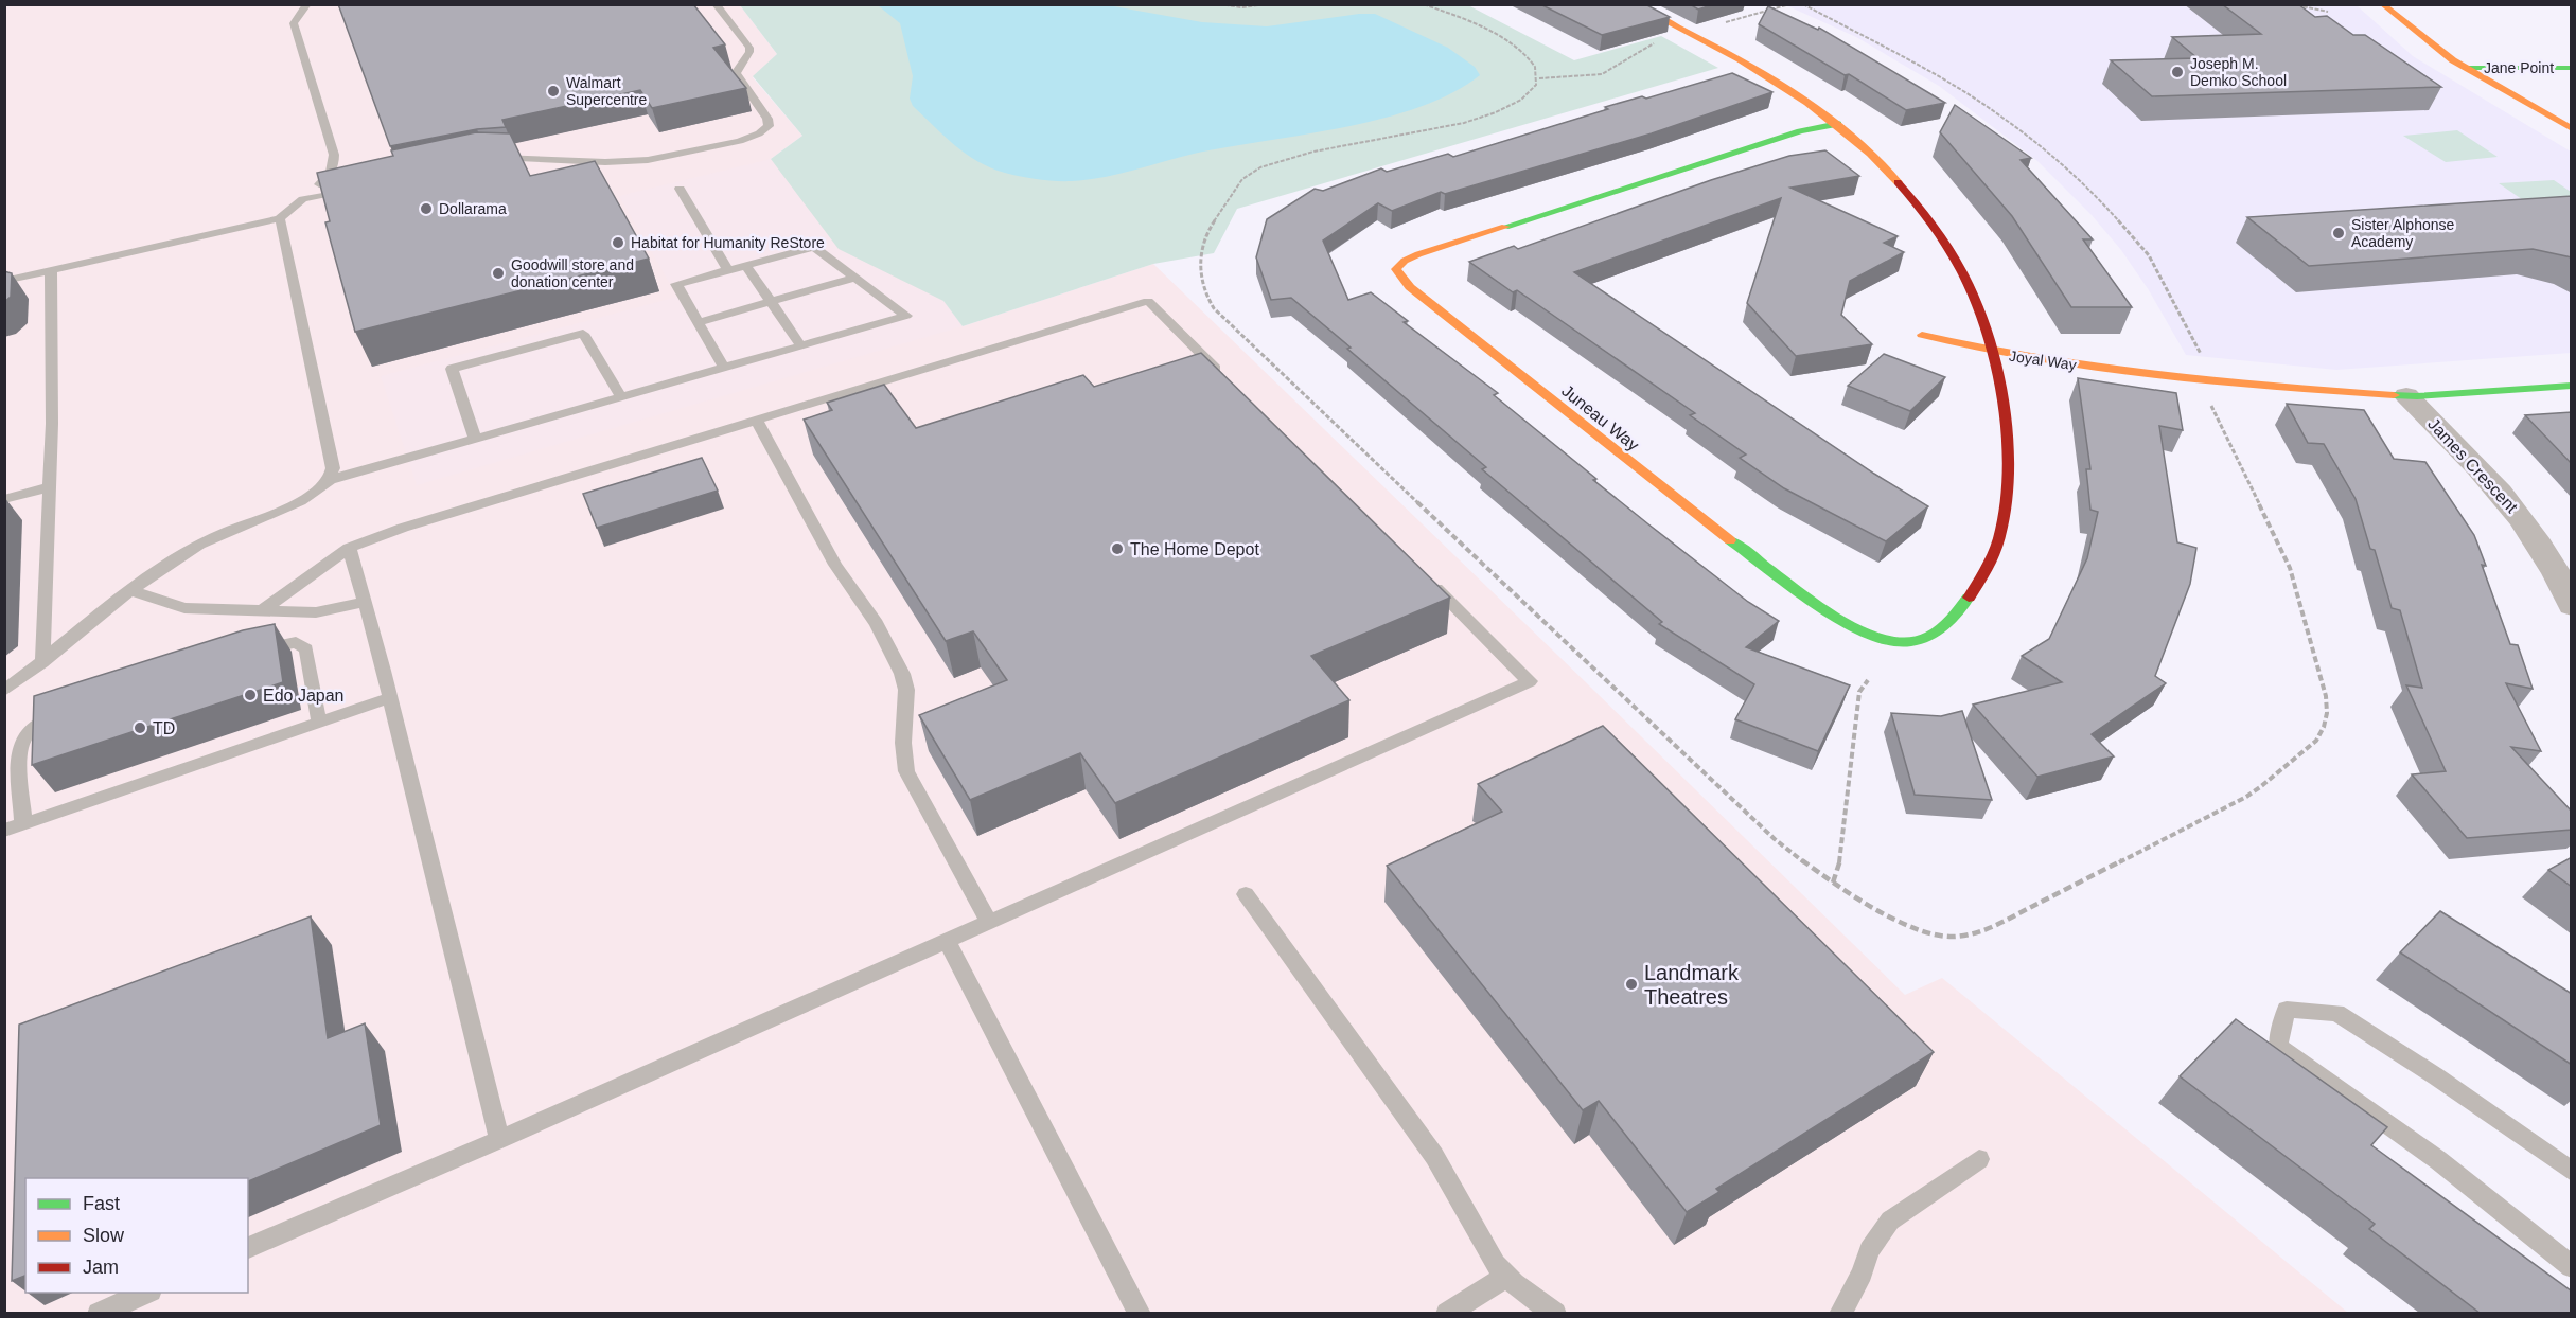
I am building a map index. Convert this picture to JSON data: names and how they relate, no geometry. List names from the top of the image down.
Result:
{
  "streets": {
    "street": [
      "Jane Point",
      "Joyal Way",
      "Juneau Way",
      "James Crescent"
    ]
  },
  "crossings": [
    ["Joyal Way", "Juneau Way"],
    ["Joyal Way", "James Crescent"]
  ],
  "places": [
    "Joseph M. Demko School",
    "Walmart Supercentre",
    "Dollarama",
    "Sister Alphonse Academy",
    "Habitat for Humanity ReStore",
    "Goodwill store and donation center",
    "The Home Depot",
    "Edo Japan",
    "TD",
    "Landmark Theatres"
  ],
  "legend": ["Fast", "Slow", "Jam"]
}
